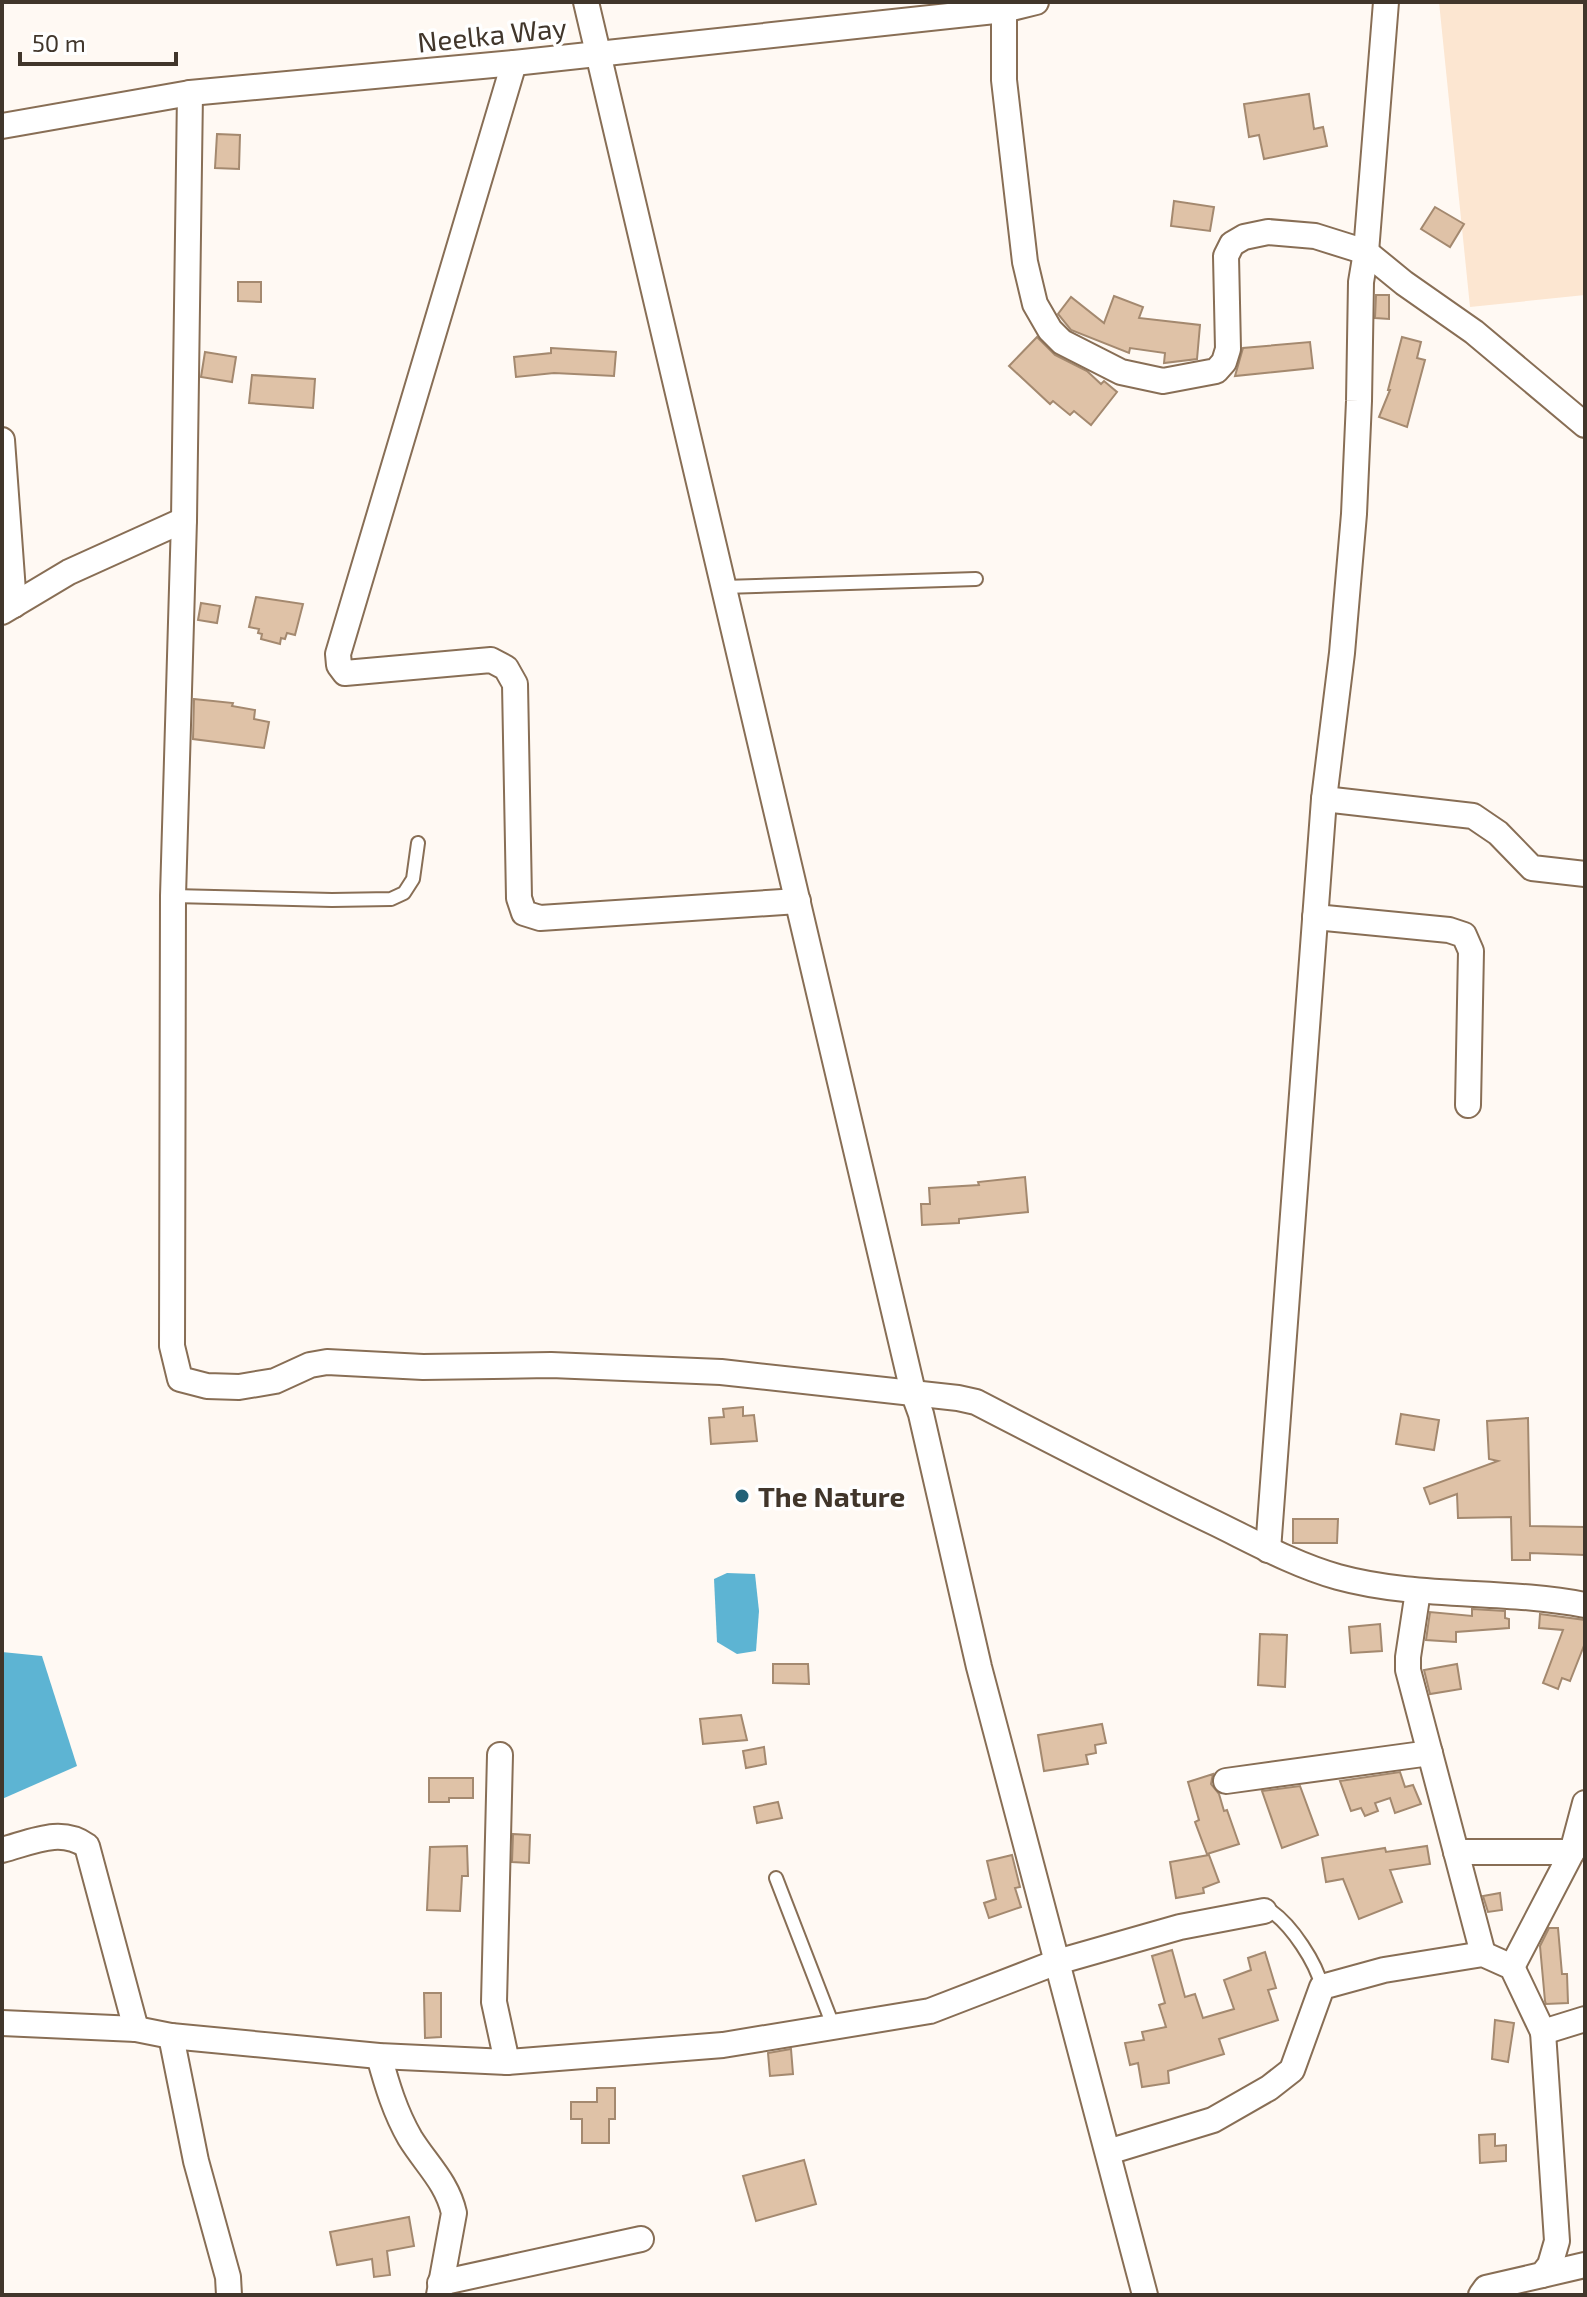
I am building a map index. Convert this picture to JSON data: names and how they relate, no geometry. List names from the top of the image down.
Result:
{
  "streets": {
    "street": ["Neelka Way"]
  },
  "places": ["The Nature"],
  "scale_bar": "50 m"
}
